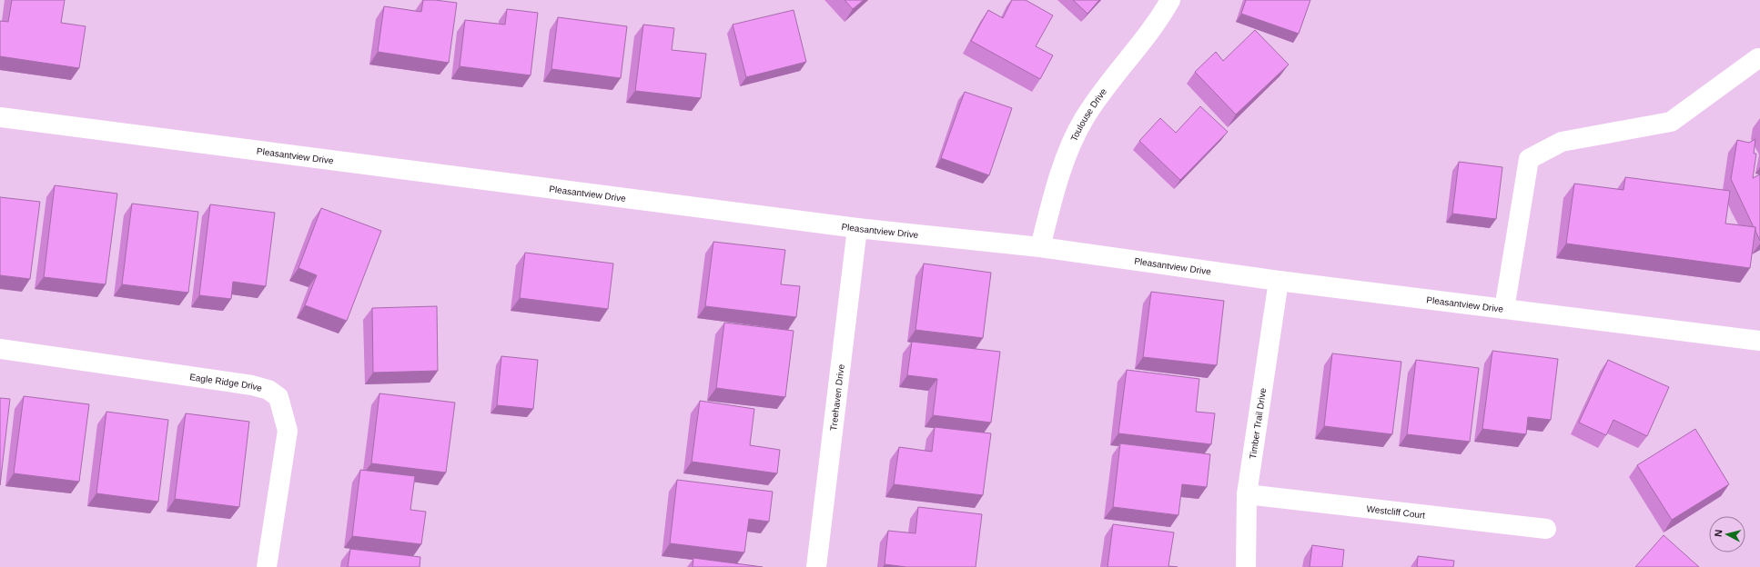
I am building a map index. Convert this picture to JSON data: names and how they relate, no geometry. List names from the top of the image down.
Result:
{
  "streets": {
    "street": [
      "Toulouse Drive",
      "Pleasantview Drive",
      "Eagle Ridge Drive",
      "Treehaven Drive",
      "Timber Trail Drive",
      "Westcliff Court"
    ]
  },
  "crossings": [
    ["Toulouse Drive", "Pleasantview Drive"],
    ["Pleasantview Drive", "Treehaven Drive"],
    ["Pleasantview Drive", "Timber Trail Drive"],
    ["Timber Trail Drive", "Westcliff Court"]
  ],
  "north": "left"
}
